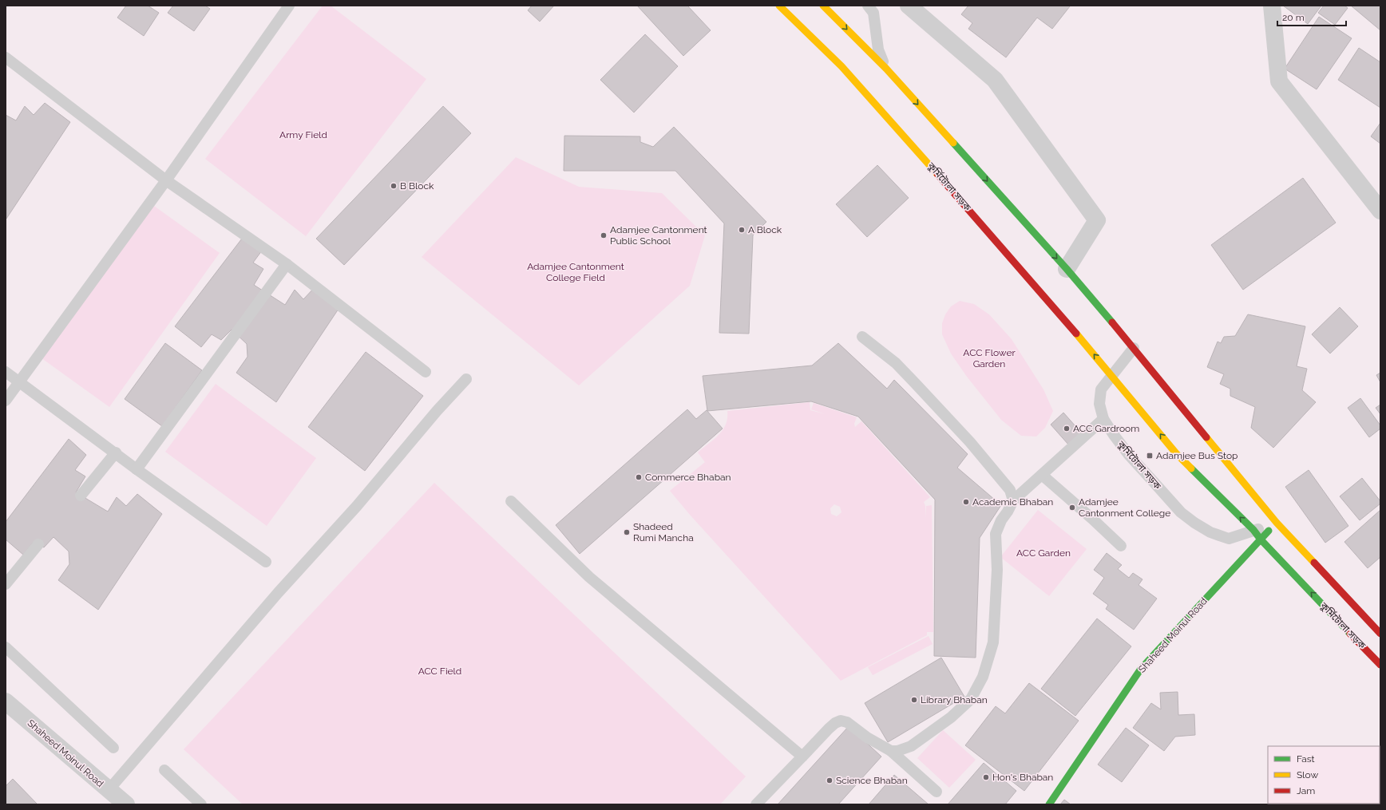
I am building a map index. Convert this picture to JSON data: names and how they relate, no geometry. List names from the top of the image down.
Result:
{
  "streets": {
    "main road": ["কুর্মিটোলা সড়ক", "Shaheed Moinul Road"]
  },
  "crossings": [
    ["কুর্মিটোলা সড়ক", "Shaheed Moinul Road"]
  ],
  "parks": [
    "Army Field",
    "Adamjee Cantonment College Field",
    "ACC Flower Garden",
    "ACC Garden",
    "ACC Field"
  ],
  "places": {
    "other": [
      "B Block",
      "A Block",
      "Adamjee Cantonment Public School",
      "ACC Gardroom",
      "Commerce Bhaban",
      "Academic Bhaban",
      "Adamjee Cantonment College",
      "Shadeed Rumi Mancha",
      "Library Bhaban",
      "Hon's Bhaban",
      "Science Bhaban"
    ],
    "transit": ["Adamjee Bus Stop"]
  },
  "legend": ["Fast", "Slow", "Jam"],
  "scale_bar": "20 m"
}
